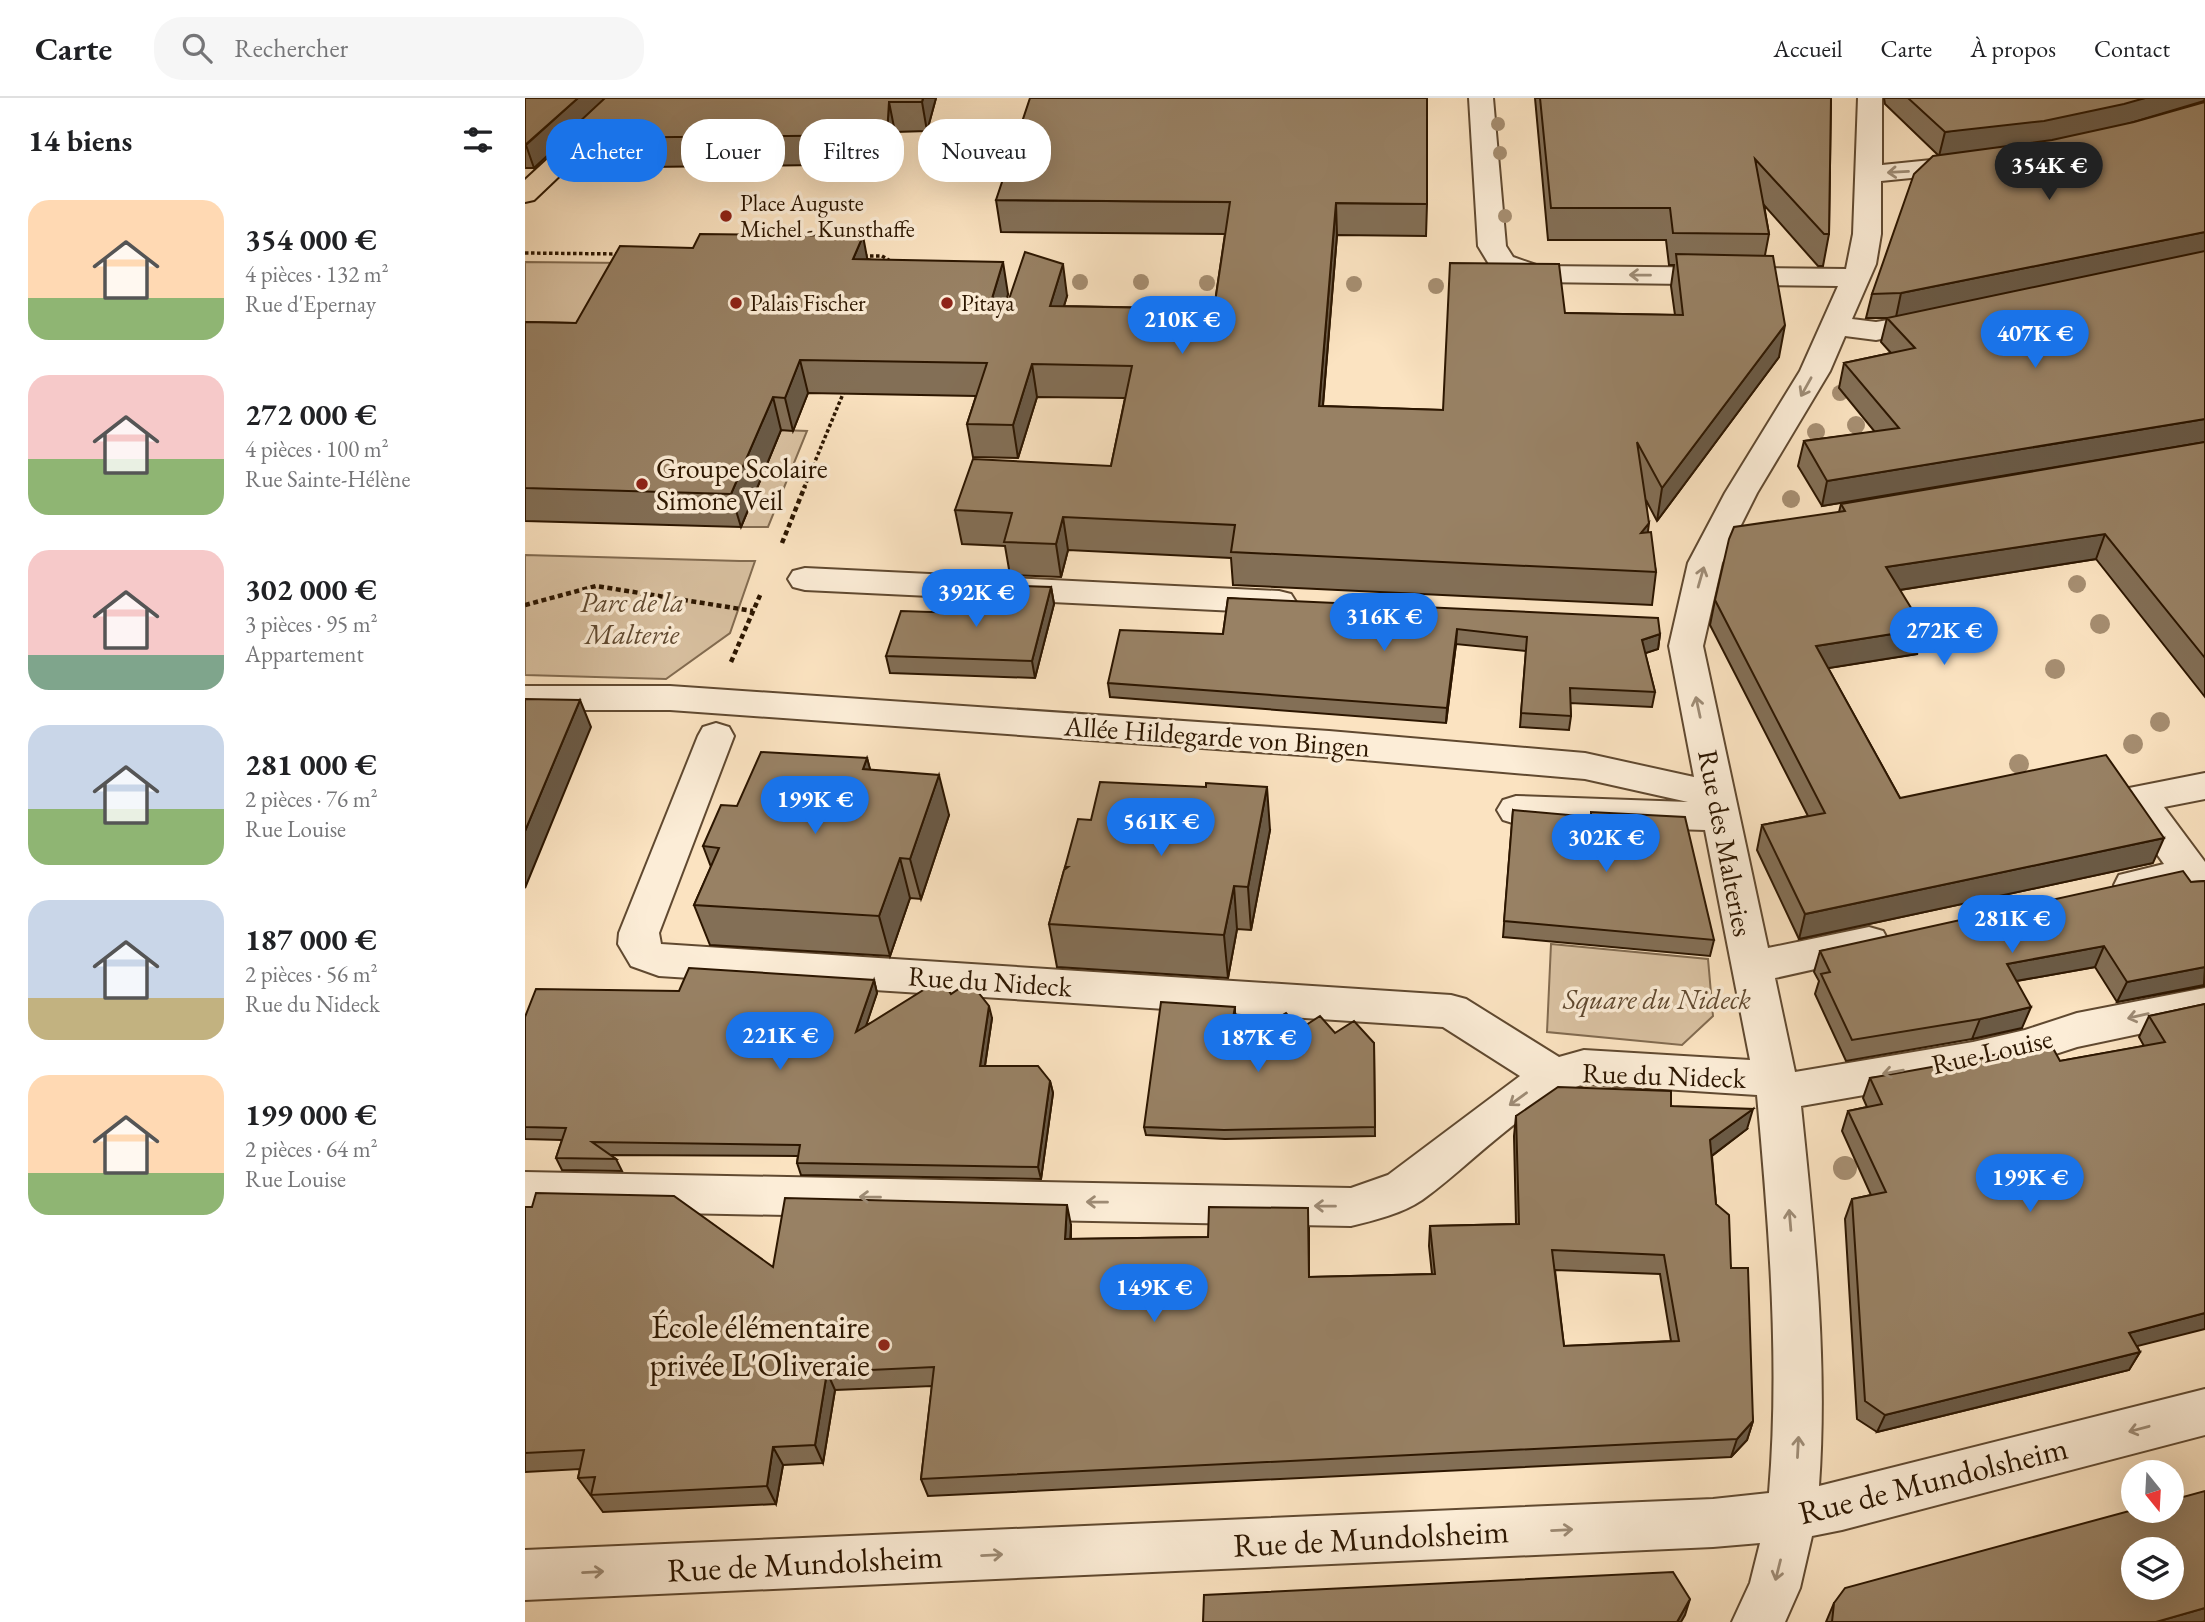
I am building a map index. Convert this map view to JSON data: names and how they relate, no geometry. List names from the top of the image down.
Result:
{
  "streets": {
    "street": [
      "Allée Hildegarde von Bingen",
      "Rue des Malteries",
      "Rue du Nideck",
      "Rue Louise",
      "Rue de Mundolsheim"
    ]
  },
  "crossings": [
    ["Allée Hildegarde von Bingen", "Rue des Malteries"],
    ["Allée Hildegarde von Bingen", "Rue du Nideck"],
    ["Rue des Malteries", "Rue du Nideck"],
    ["Rue des Malteries", "Rue Louise"],
    ["Rue des Malteries", "Rue de Mundolsheim"],
    ["Rue du Nideck", "Rue Louise"]
  ],
  "one_way": ["Rue du Nideck"],
  "parks": ["Parc de la Malterie", "Square du Nideck"],
  "places": [
    "Place Auguste Michel - Kunsthaffe",
    "Palais Fischer",
    "Pitaya",
    "Groupe Scolaire Simone Veil",
    "École élémentaire privée L'Oliveraie"
  ],
  "north": "bottom",
  "page": {
    "header": "Carte",
    "search": "Rechercher",
    "nav": [
      "Accueil",
      "Carte",
      "À propos",
      "Contact"
    ],
    "heading": "14 biens",
    "chip": [
      "Acheter",
      "Louer",
      "Filtres",
      "Nouveau"
    ],
    "price": [
      "354K €",
      "210K €",
      "407K €",
      "392K €",
      "316K €",
      "272K €",
      "199K €",
      "561K €",
      "302K €",
      "281K €",
      "221K €",
      "187K €",
      "199K €",
      "149K €"
    ],
    "list": [
      {
        "name": "354 000 €",
        "note": "4 pièces · 132 m² · Rue d'Epernay"
      },
      {
        "name": "272 000 €",
        "note": "4 pièces · 100 m² · Rue Sainte-Hélène"
      },
      {
        "name": "302 000 €",
        "note": "3 pièces · 95 m² · Appartement"
      },
      {
        "name": "281 000 €",
        "note": "2 pièces · 76 m² · Rue Louise"
      },
      {
        "name": "187 000 €",
        "note": "2 pièces · 56 m² · Rue du Nideck"
      },
      {
        "name": "199 000 €",
        "note": "2 pièces · 64 m² · Rue Louise"
      }
    ]
  }
}
